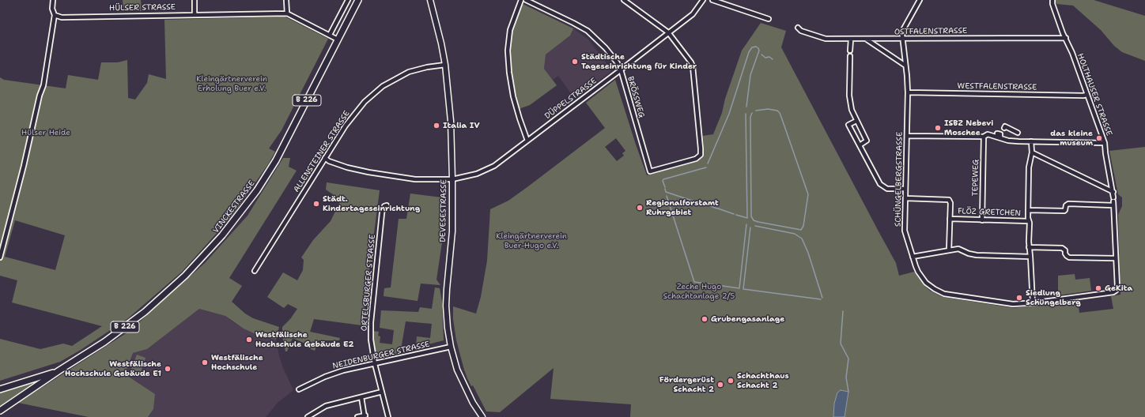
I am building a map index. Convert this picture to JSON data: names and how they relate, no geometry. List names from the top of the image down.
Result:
{
  "streets": {
    "main road": ["B 226", "VINCKESTRASSE"],
    "street": [
      "HÜLSER STRASSE",
      "OSTFALENSTRASSE",
      "WESTFALENSTRASSE",
      "HOLTHAUSER STRASSE",
      "BRÖSSWEG",
      "DÜPPELSTRASSE",
      "ALLENSTEINER STRASSE",
      "TEPEWEG",
      "SCHÜNGELBERGSTRASSE",
      "DEVESESTRASSE",
      "FLÖZ GRETCHEN",
      "ORTELSBURGER STRASSE",
      "NEIDENBURGER STRASSE"
    ]
  },
  "crossings": [
    ["HÜLSER STRASSE", "VINCKESTRASSE"],
    ["OSTFALENSTRASSE", "HOLTHAUSER STRASSE"],
    ["OSTFALENSTRASSE", "SCHÜNGELBERGSTRASSE"],
    ["WESTFALENSTRASSE", "HOLTHAUSER STRASSE"],
    ["WESTFALENSTRASSE", "SCHÜNGELBERGSTRASSE"],
    ["HOLTHAUSER STRASSE", "SCHÜNGELBERGSTRASSE"],
    ["BRÖSSWEG", "DÜPPELSTRASSE"],
    ["DÜPPELSTRASSE", "ALLENSTEINER STRASSE"],
    ["DÜPPELSTRASSE", "DEVESESTRASSE"],
    ["ALLENSTEINER STRASSE", "DEVESESTRASSE"],
    ["TEPEWEG", "FLÖZ GRETCHEN"],
    ["DEVESESTRASSE", "NEIDENBURGER STRASSE"],
    ["ORTELSBURGER STRASSE", "NEIDENBURGER STRASSE"]
  ],
  "parks": [
    "Kleingärtnerverein Erholung Buer e.V.",
    "Hülser Heide",
    "Kleingärtnerverein Buer-Hugo e.V.",
    "Zeche Hugo Schachtanlage 2/5"
  ],
  "places": [
    "Städtische Tageseinrichtung für Kinder",
    "Italia IV",
    "ISBZ Nebevi Moschee",
    "das kleine museum",
    "Städt. Kindertageseinrichtung",
    "Regionalforstamt Ruhrgebiet",
    "GeKita",
    "Siedlung Schüngelberg",
    "Grubengasanlage",
    "Westfälische Hochschule Gebäude E2",
    "Westfälische Hochschule",
    "Westfälische Hochschule Gebäude E1",
    "Schachthaus Schacht 2",
    "Fördergerüst Schacht 2"
  ]
}
